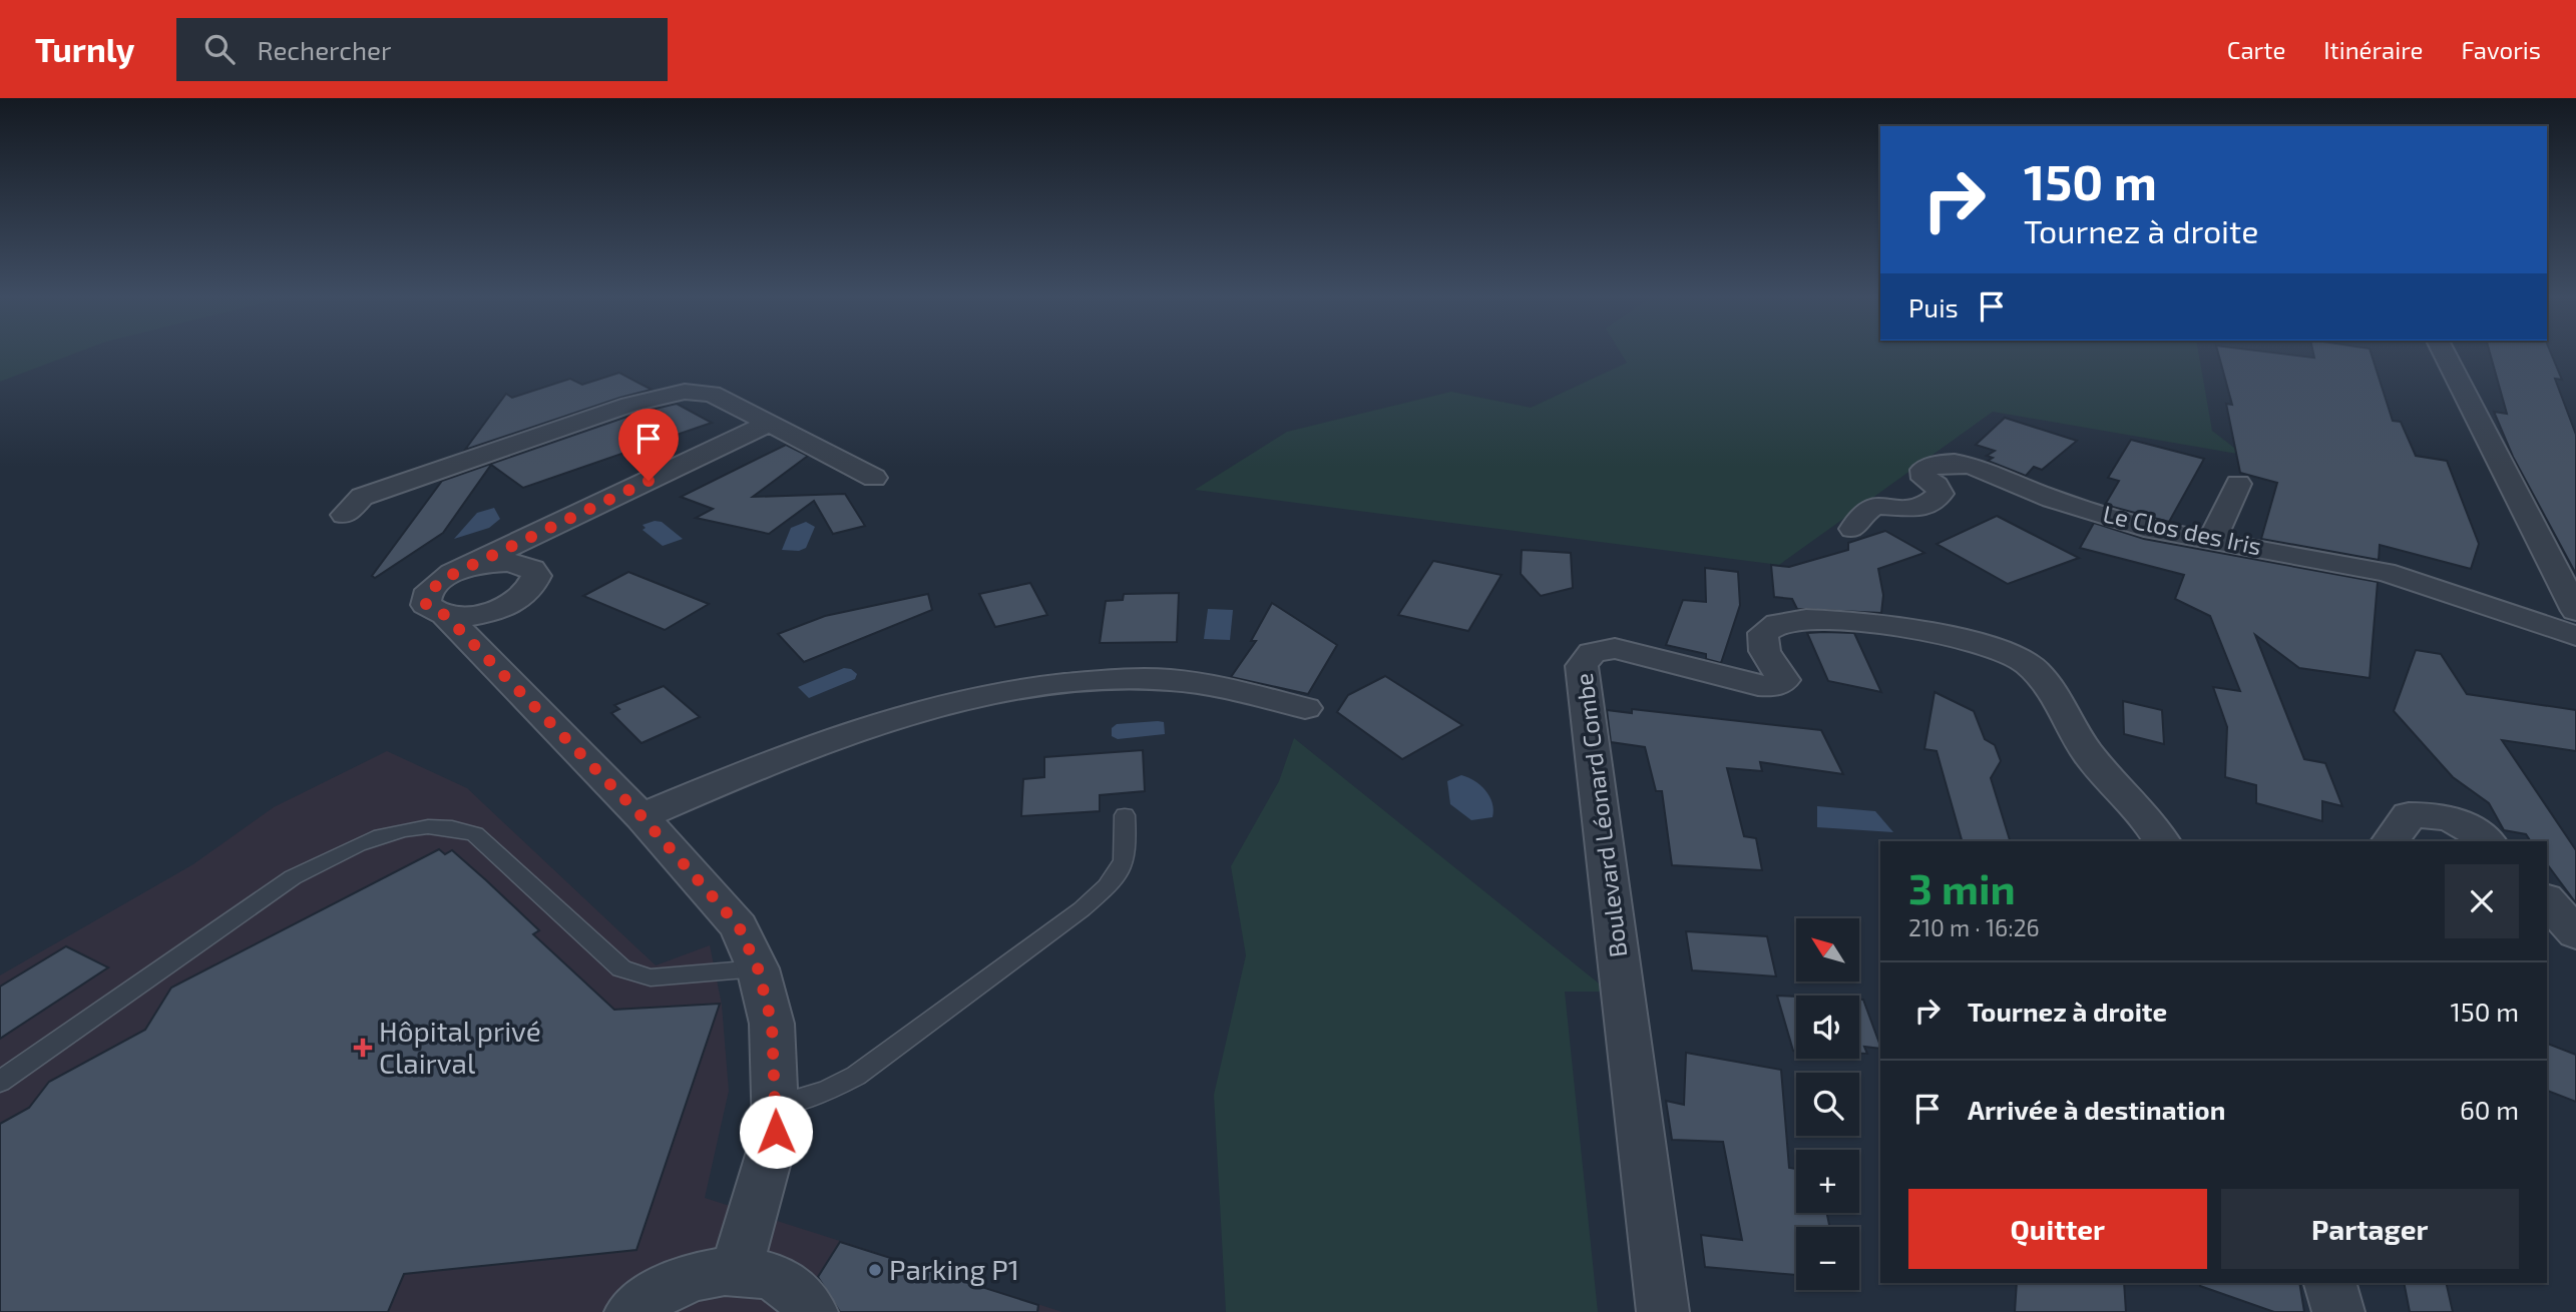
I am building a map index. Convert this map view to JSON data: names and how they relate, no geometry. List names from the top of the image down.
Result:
{
  "streets": {
    "street": ["Le Clos des Iris", "Boulevard Léonard Combe"]
  },
  "places": {
    "health": ["Hôpital privé Clairval"],
    "other": ["Parking P1"]
  },
  "north": "top left",
  "page": {
    "header": "Turnly",
    "search": "Rechercher",
    "nav": ["Carte", "Itinéraire", "Favoris"],
    "turn": ["150 m", "Tournez à droite"],
    "then": "Puis",
    "heading": ["3 min", "210 m · 16:26"],
    "map_buttons": ["+", "−"],
    "list": [
      {
        "name": "Tournez à droite",
        "value": "150 m"
      },
      {
        "name": "Arrivée à destination",
        "value": "60 m"
      }
    ],
    "buttons": ["Quitter", "Partager"]
  }
}
